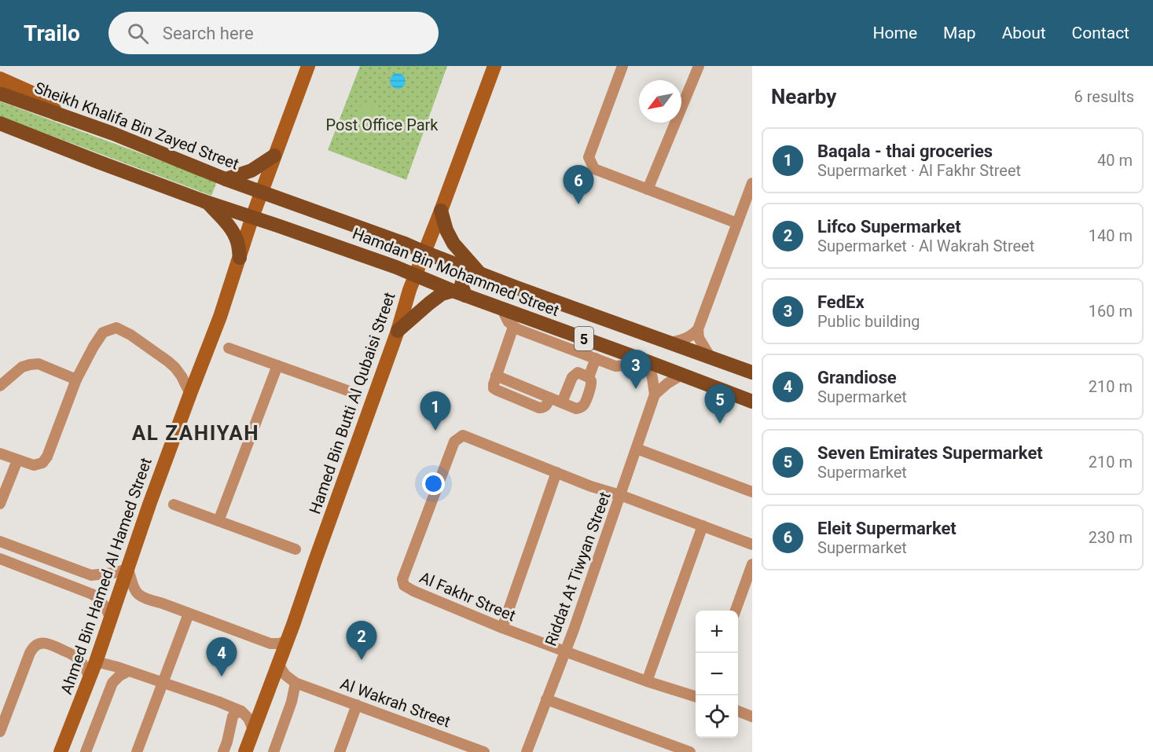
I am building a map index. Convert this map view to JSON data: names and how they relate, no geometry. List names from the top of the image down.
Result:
{
  "streets": {
    "main road": [
      "Sheikh Khalifa Bin Zayed Street",
      "Hamdan Bin Mohammed Street",
      "5",
      "Hamed Bin Butti Al Qubaisi Street",
      "Ahmed Bin Hamed Al Hamed Street"
    ],
    "street": ["Riddat At Tiwyan Street", "Al Fakhr Street", "Al Wakrah Street"]
  },
  "crossings": [
    ["Sheikh Khalifa Bin Zayed Street", "Hamdan Bin Mohammed Street"],
    ["Sheikh Khalifa Bin Zayed Street", "Ahmed Bin Hamed Al Hamed Street"],
    ["Hamdan Bin Mohammed Street", "Hamed Bin Butti Al Qubaisi Street"],
    ["Hamdan Bin Mohammed Street", "Riddat At Tiwyan Street"],
    ["Hamdan Bin Mohammed Street", "Ahmed Bin Hamed Al Hamed Street"],
    ["Hamed Bin Butti Al Qubaisi Street", "Al Wakrah Street"],
    ["Riddat At Tiwyan Street", "Al Fakhr Street"]
  ],
  "districts": ["AL ZAHIYAH"],
  "parks": ["Post Office Park"],
  "north": "bottom left",
  "page": {
    "header": "Trailo",
    "search": "Search here",
    "nav": [
      "Home",
      "Map",
      "About",
      "Contact"
    ],
    "heading": ["Nearby", "6 results"],
    "list": [
      {
        "mark": "1",
        "name": "Baqala - thai groceries",
        "note": "Supermarket · Al Fakhr Street",
        "value": "40 m"
      },
      {
        "mark": "2",
        "name": "Lifco Supermarket",
        "note": "Supermarket · Al Wakrah Street",
        "value": "140 m"
      },
      {
        "mark": "3",
        "name": "FedEx",
        "note": "Public building",
        "value": "160 m"
      },
      {
        "mark": "4",
        "name": "Grandiose",
        "note": "Supermarket",
        "value": "210 m"
      },
      {
        "mark": "5",
        "name": "Seven Emirates Supermarket",
        "note": "Supermarket",
        "value": "210 m"
      },
      {
        "mark": "6",
        "name": "Eleit Supermarket",
        "note": "Supermarket",
        "value": "230 m"
      }
    ],
    "pins": [
      "6",
      "3",
      "5",
      "1",
      "2",
      "4"
    ],
    "map_buttons": ["+", "−"]
  }
}
